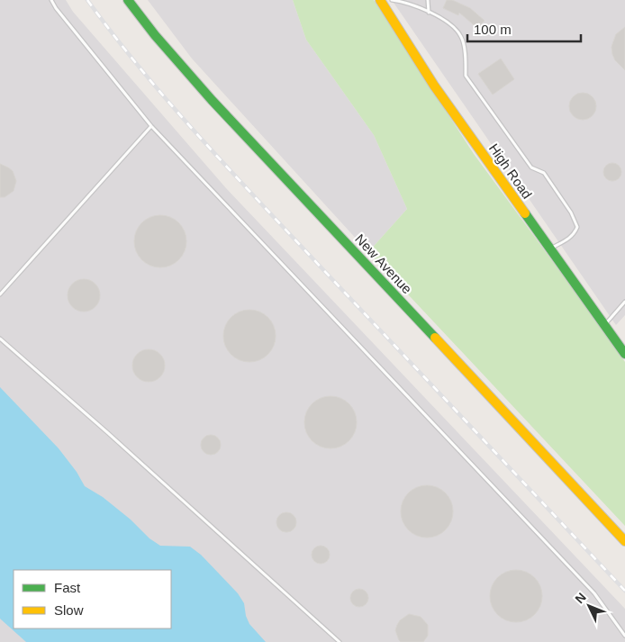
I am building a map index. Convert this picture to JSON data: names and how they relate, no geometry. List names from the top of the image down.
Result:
{
  "streets": {
    "main road": ["High Road", "New Avenue"]
  },
  "legend": ["Fast", "Slow"],
  "scale_bar": "100 m",
  "north": "top left"
}
